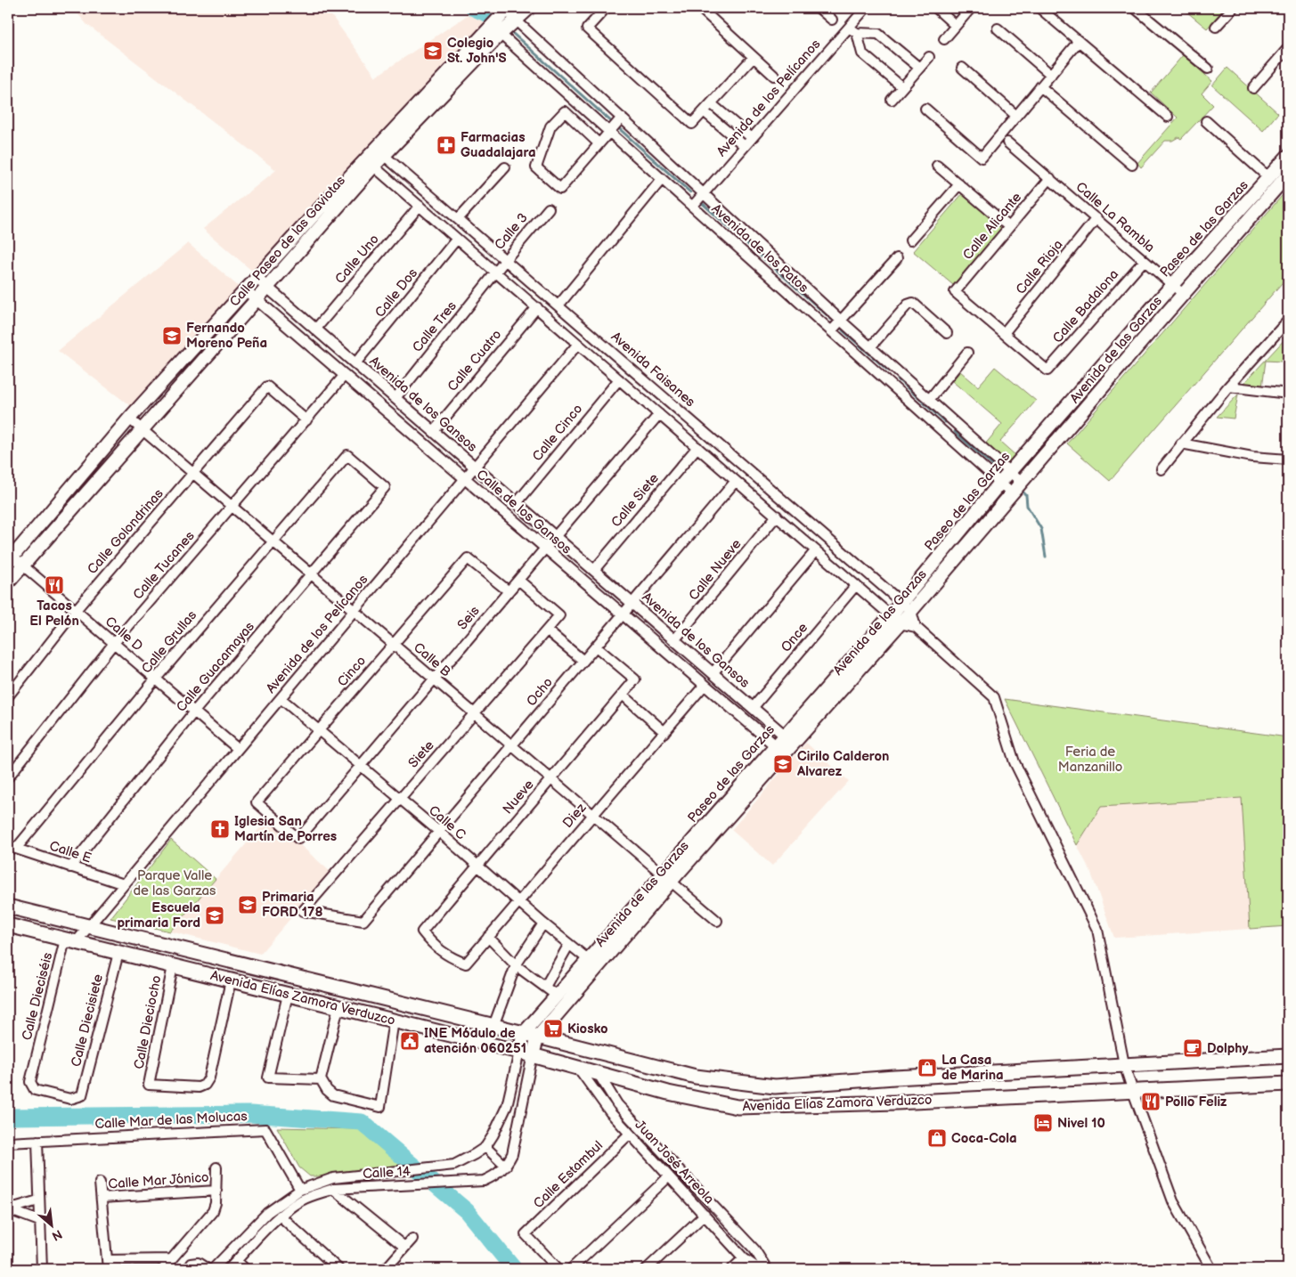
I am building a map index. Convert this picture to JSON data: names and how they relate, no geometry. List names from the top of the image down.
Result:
{
  "streets": {
    "main road": [
      "Paseo de las Garzas",
      "Calle Paseo de las Gaviotas",
      "Avenida de las Garzas",
      "Avenida Elías Zamora Verduzco"
    ],
    "street": [
      "Avenida de los Pelícanos",
      "Calle La Rambla",
      "Calle Alicante",
      "Calle 3",
      "Avenida de los Patos",
      "Calle Uno",
      "Calle Rioja",
      "Calle Dos",
      "Calle Badalona",
      "Calle Tres",
      "Calle Cuatro",
      "Avenida Faisanes",
      "Avenida de los Gansos",
      "Calle Cinco",
      "Calle Siete",
      "Calle de los Gansos",
      "Calle Golondrinas",
      "Calle Tucanes",
      "Calle Nueve",
      "Seis",
      "Calle D",
      "Once",
      "Calle Grullas",
      "Calle B",
      "Calle Guacamayas",
      "Cinco",
      "Ocho",
      "Siete",
      "Nueve",
      "Diez",
      "Calle C",
      "Calle E",
      "Calle Dieciséis",
      "Calle Diecisiete",
      "Calle Dieciocho",
      "Calle Mar de las Molucas",
      "Juan José Arreola",
      "Calle 14",
      "Calle Estambul",
      "Calle Mar Jónico"
    ]
  },
  "crossings": [
    ["Avenida de los Pelícanos", "Avenida de los Patos"],
    ["Avenida de los Pelícanos", "Avenida de los Gansos"],
    ["Avenida de los Pelícanos", "Calle de los Gansos"],
    ["Avenida de los Pelícanos", "Calle D"],
    ["Avenida de los Pelícanos", "Calle B"],
    ["Avenida de los Pelícanos", "Calle C"],
    ["Avenida de los Pelícanos", "Calle E"],
    ["Avenida de los Pelícanos", "Calle Dieciséis"],
    ["Avenida de los Pelícanos", "Avenida Elías Zamora Verduzco"],
    ["Calle La Rambla", "Calle Alicante"],
    ["Calle La Rambla", "Paseo de las Garzas"],
    ["Calle La Rambla", "Calle Rioja"],
    ["Calle La Rambla", "Calle Badalona"],
    ["Calle La Rambla", "Avenida de las Garzas"],
    ["Calle Alicante", "Calle Rioja"],
    ["Calle Alicante", "Calle Badalona"],
    ["Paseo de las Garzas", "Avenida de los Patos"],
    ["Paseo de las Garzas", "Avenida de las Garzas"],
    ["Paseo de las Garzas", "Avenida Faisanes"],
    ["Calle 3", "Calle Tres"],
    ["Calle 3", "Avenida Faisanes"],
    ["Calle Paseo de las Gaviotas", "Avenida de los Patos"],
    ["Calle Paseo de las Gaviotas", "Avenida Faisanes"],
    ["Calle Paseo de las Gaviotas", "Avenida de los Gansos"],
    ["Calle Paseo de las Gaviotas", "Calle de los Gansos"],
    ["Calle Paseo de las Gaviotas", "Calle D"],
    ["Calle Paseo de las Gaviotas", "Calle B"],
    ["Avenida de los Patos", "Avenida de las Garzas"],
    ["Calle Uno", "Avenida de los Gansos"],
    ["Calle Rioja", "Calle Badalona"],
    ["Calle Dos", "Avenida de los Gansos"],
    ["Calle Tres", "Avenida de los Gansos"],
    ["Avenida de las Garzas", "Avenida Faisanes"],
    ["Avenida de las Garzas", "Avenida de los Gansos"],
    ["Avenida de las Garzas", "Calle de los Gansos"],
    ["Avenida de las Garzas", "Calle B"],
    ["Avenida de las Garzas", "Calle C"],
    ["Avenida de las Garzas", "Avenida Elías Zamora Verduzco"],
    ["Avenida de las Garzas", "Calle 14"],
    ["Calle Cuatro", "Avenida de los Gansos"],
    ["Avenida de los Gansos", "Calle Cinco"],
    ["Avenida de los Gansos", "Calle Siete"],
    ["Avenida de los Gansos", "Calle Nueve"],
    ["Avenida de los Gansos", "Seis"],
    ["Avenida de los Gansos", "Once"],
    ["Avenida de los Gansos", "Ocho"],
    ["Calle de los Gansos", "Calle Tucanes"],
    ["Calle de los Gansos", "Seis"],
    ["Calle de los Gansos", "Ocho"],
    ["Calle de los Gansos", "Diez"],
    ["Calle Golondrinas", "Calle Tucanes"],
    ["Calle Golondrinas", "Calle D"],
    ["Calle Golondrinas", "Calle B"],
    ["Calle Tucanes", "Calle D"],
    ["Calle Tucanes", "Calle B"],
    ["Seis", "Calle B"],
    ["Seis", "Cinco"],
    ["Seis", "Siete"],
    ["Seis", "Calle C"],
    ["Calle D", "Calle Grullas"],
    ["Calle D", "Calle Guacamayas"],
    ["Calle Grullas", "Calle B"],
    ["Calle Grullas", "Calle Guacamayas"],
    ["Calle Grullas", "Calle E"],
    ["Calle B", "Calle Guacamayas"],
    ["Calle B", "Cinco"],
    ["Calle B", "Ocho"],
    ["Calle B", "Siete"],
    ["Calle B", "Nueve"],
    ["Calle B", "Diez"],
    ["Calle Guacamayas", "Calle E"],
    ["Cinco", "Calle C"],
    ["Ocho", "Siete"],
    ["Ocho", "Nueve"],
    ["Ocho", "Calle C"],
    ["Siete", "Calle C"],
    ["Nueve", "Diez"],
    ["Nueve", "Calle C"],
    ["Diez", "Calle C"],
    ["Calle Dieciséis", "Avenida Elías Zamora Verduzco"],
    ["Calle Dieciséis", "Calle Diecisiete"],
    ["Avenida Elías Zamora Verduzco", "Calle Diecisiete"],
    ["Avenida Elías Zamora Verduzco", "Calle Dieciocho"],
    ["Avenida Elías Zamora Verduzco", "Juan José Arreola"],
    ["Calle Mar de las Molucas", "Calle 14"],
    ["Juan José Arreola", "Calle Estambul"]
  ],
  "parks": ["Feria de Manzanillo", "Parque Valle de las Garzas"],
  "places": {
    "school or university": [
      "Colegio St. John'S",
      "Fernando Moreno Peña",
      "Cirilo Calderon Alvarez",
      "Primaria FORD 178",
      "Escuela primaria Ford"
    ],
    "pharmacy": ["Farmacias Guadalajara"],
    "restaurant": ["Tacos El Pelón", "Pollo Feliz"],
    "church": ["Iglesia San Martín de Porres"],
    "supermarket": ["Kiosko"],
    "public building": ["INE Módulo de atención 060251"],
    "cafe": ["Dolphy"],
    "shop": ["La Casa de Marina", "Coca-Cola"],
    "hotel": ["Nivel 10"]
  },
  "north": "bottom right"
}
